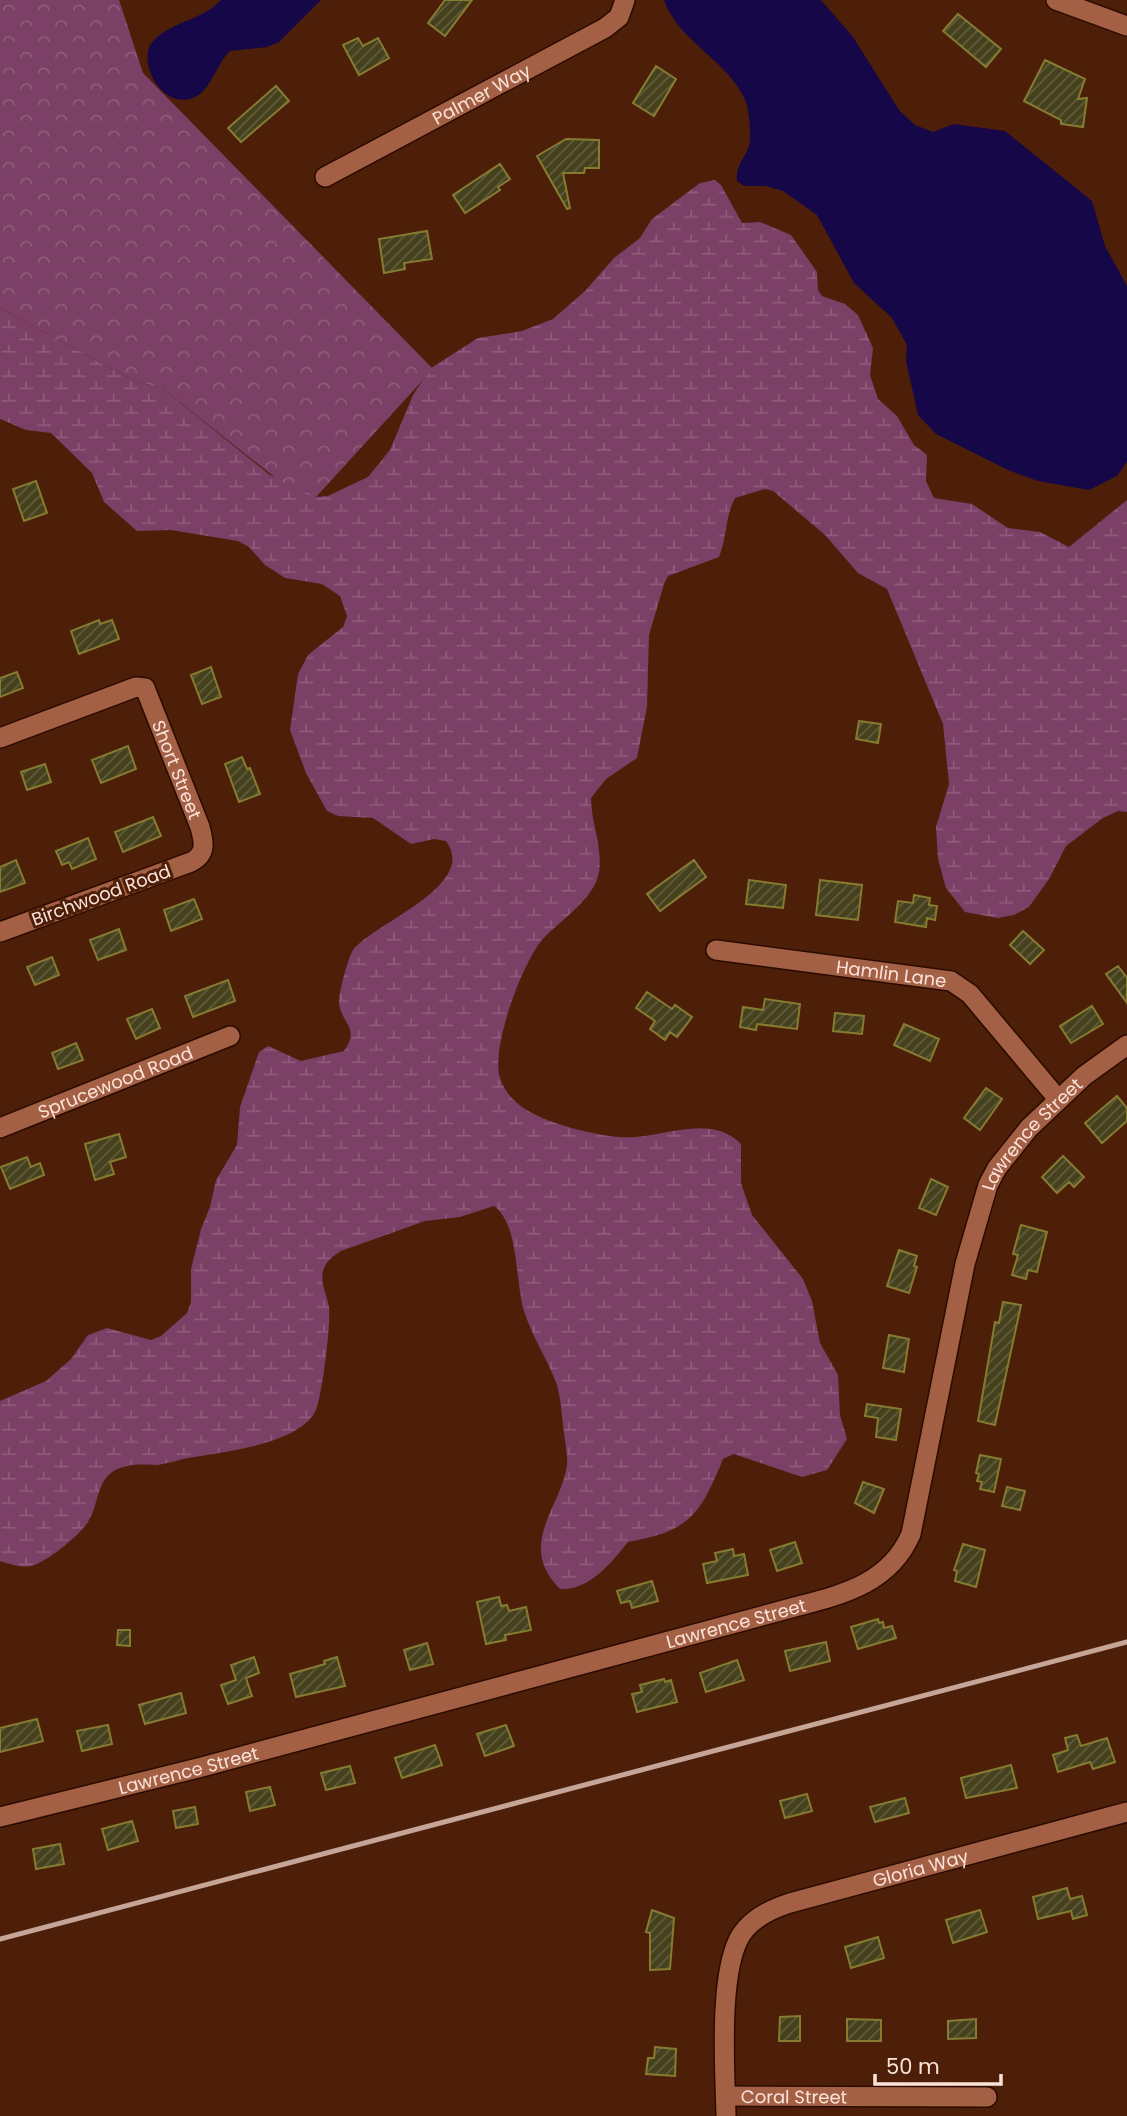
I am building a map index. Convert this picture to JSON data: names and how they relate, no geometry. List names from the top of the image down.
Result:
{
  "streets": {
    "street": [
      "Palmer Way",
      "Short Street",
      "Birchwood Road",
      "Hamlin Lane",
      "Sprucewood Road",
      "Lawrence Street",
      "Gloria Way",
      "Coral Street"
    ]
  },
  "crossings": [
    ["Short Street", "Birchwood Road"],
    ["Hamlin Lane", "Lawrence Street"],
    ["Gloria Way", "Coral Street"]
  ],
  "scale_bar": "50 m"
}
